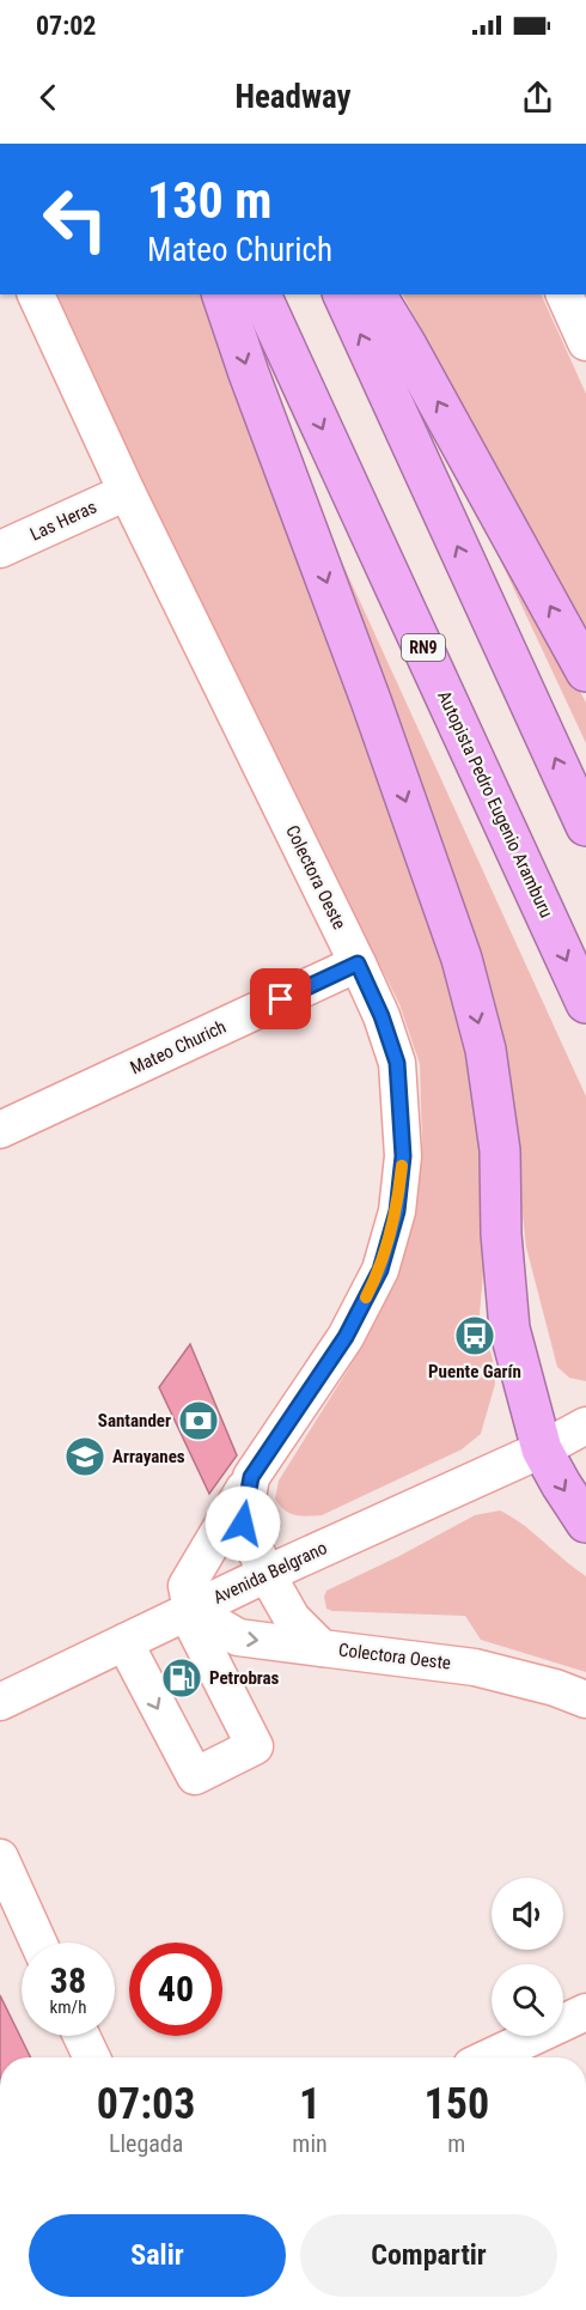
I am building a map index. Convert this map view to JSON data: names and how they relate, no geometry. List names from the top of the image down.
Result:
{
  "streets": {
    "highway": ["RN9", "Autopista Pedro Eugenio Aramburu"],
    "street": [
      "Las Heras",
      "Colectora Oeste",
      "Mateo Churich",
      "Avenida Belgrano"
    ]
  },
  "crossings": [
    ["Las Heras", "Colectora Oeste"],
    ["Colectora Oeste", "Mateo Churich"],
    ["Colectora Oeste", "Avenida Belgrano"]
  ],
  "places": {
    "bus stop": ["Puente Garín"],
    "bank": ["Santander"],
    "school or university": ["Arrayanes"],
    "fuel station": ["Petrobras"]
  },
  "page": {
    "status": "07:02",
    "header": "Headway",
    "turn": ["130 m", "Mateo Churich"],
    "speed": "38 km/h",
    "limit": "40",
    "eta": [
      "07:03",
      "Llegada",
      "1",
      "min",
      "150",
      "m"
    ],
    "buttons": ["Salir", "Compartir"]
  }
}
